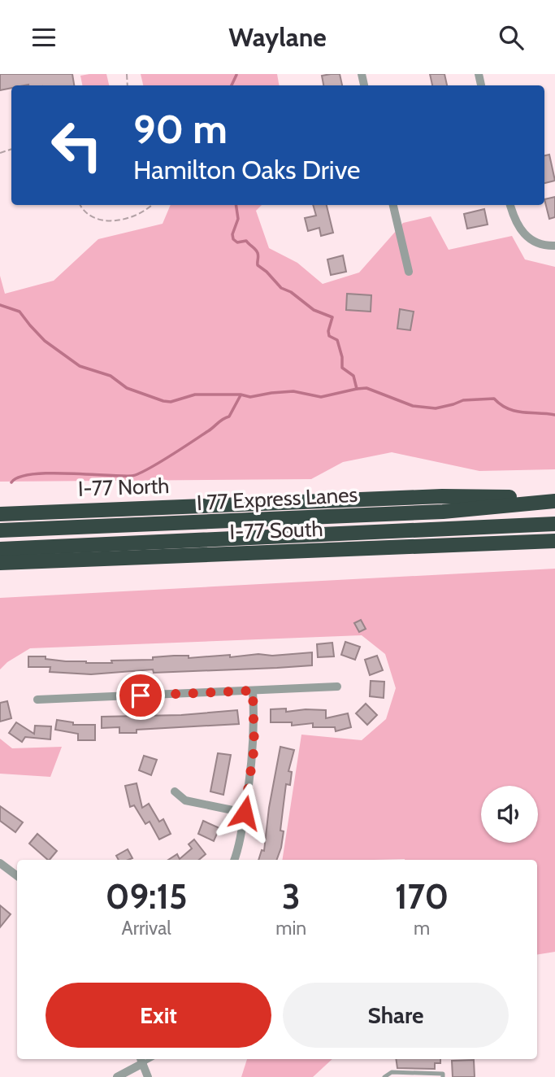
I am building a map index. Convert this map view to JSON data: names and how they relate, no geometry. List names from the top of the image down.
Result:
{
  "streets": {
    "highway": ["I-77 North", "I 77 Express Lanes", "I-77 South"]
  },
  "crossings": [
    ["I-77 North", "I 77 Express Lanes"]
  ],
  "page": {
    "header": "Waylane",
    "turn": ["90 m", "Hamilton Oaks Drive"],
    "eta": [
      "09:15",
      "Arrival",
      "3",
      "min",
      "170",
      "m"
    ],
    "buttons": ["Exit", "Share"]
  }
}
